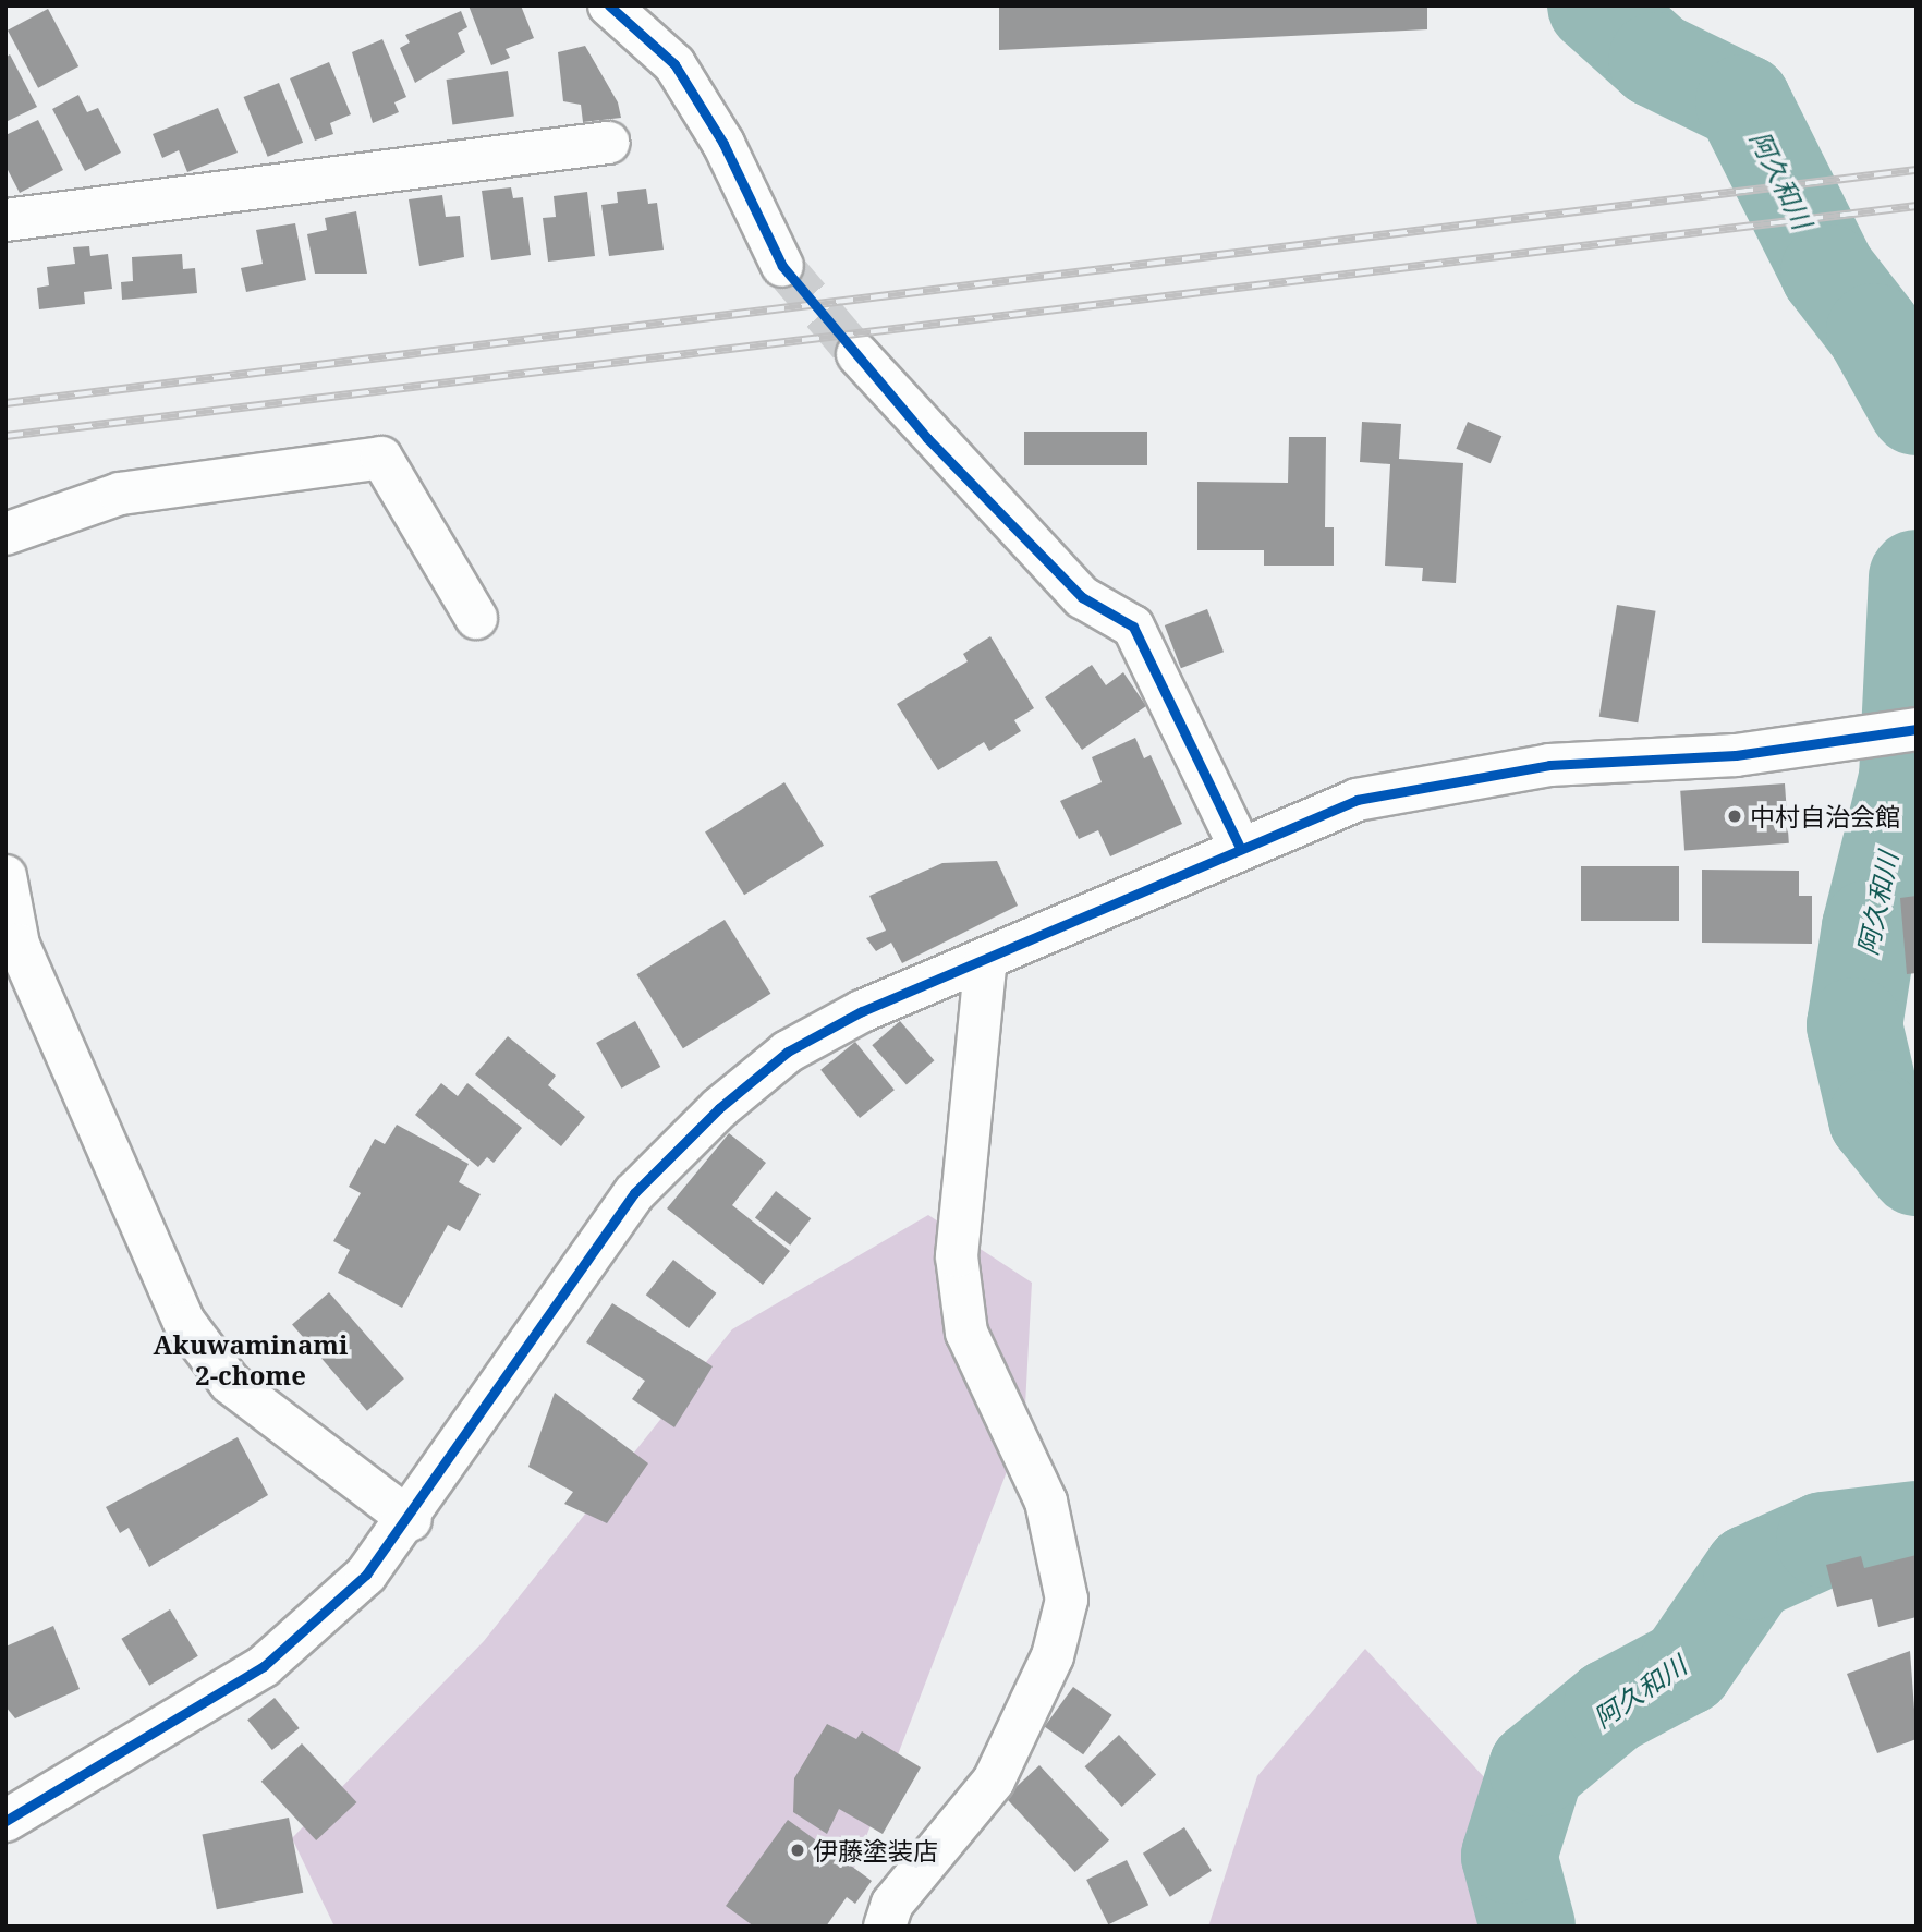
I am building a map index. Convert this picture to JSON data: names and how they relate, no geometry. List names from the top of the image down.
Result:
{
  "districts": ["Akuwaminami 2-chome"],
  "water": ["阿久和川"],
  "places": ["中村自治会館", "伊藤塗装店"]
}
